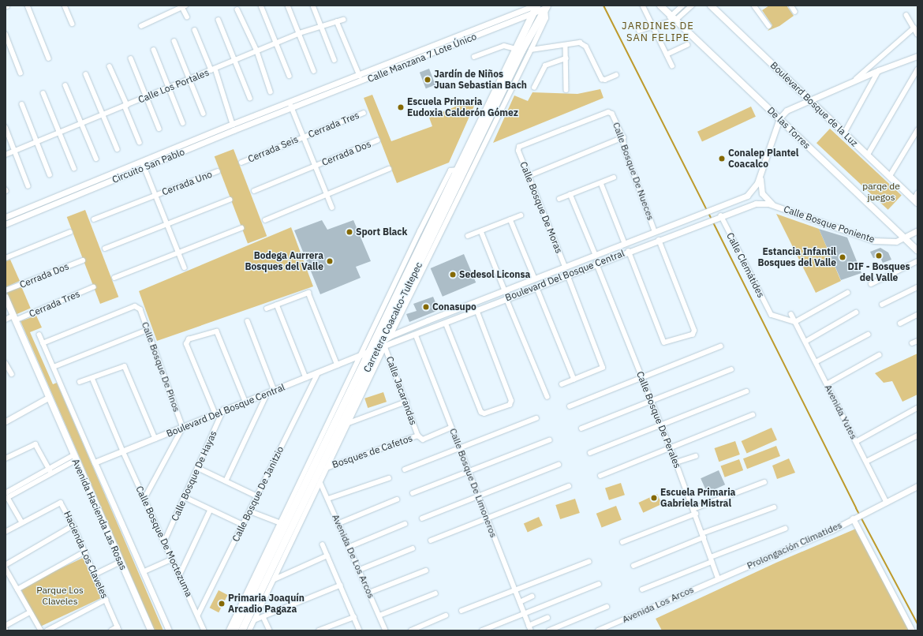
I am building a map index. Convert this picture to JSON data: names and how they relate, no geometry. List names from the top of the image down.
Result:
{
  "streets": {
    "main road": [
      "Boulevard Bosque de la Luz",
      "De las Torres",
      "Carretera Coacalco-Tultepec",
      "Avenida Hacienda Las Rosas"
    ],
    "street": [
      "Calle Manzana 7 Lote Único",
      "Calle Los Portales",
      "Cerrada Tres",
      "Cerrada Seis",
      "Cerrada Dos",
      "Circuito San Pablo",
      "Calle Bosque De Nueces",
      "Cerrada Uno",
      "Calle Bosque De Moras",
      "Calle Bosque Poniente",
      "Calle Clemátides",
      "Boulevard Del Bosque Central",
      "Calle Bosque De Pinos",
      "Calle Jacarandas",
      "Avenida Yutes",
      "Calle Bosque De Perales",
      "Bosques de Cafetos",
      "Calle Bosque De Hayas",
      "Calle Bosque De Limoneros",
      "Calle Bosque De Janitzio",
      "Calle Bosque De Moctezuma",
      "Prolongación Climatides",
      "Hacienda Los Claveles",
      "Avenida De Los Arcos",
      "Avenida Los Arcos"
    ]
  },
  "crossings": [
    ["Calle Manzana 7 Lote Único", "Circuito San Pablo"],
    ["Calle Manzana 7 Lote Único", "Carretera Coacalco-Tultepec"],
    ["Cerrada Tres", "Cerrada Seis"],
    ["Cerrada Tres", "Avenida Hacienda Las Rosas"],
    ["De las Torres", "Calle Bosque Poniente"],
    ["Calle Bosque De Nueces", "Calle Bosque De Moras"],
    ["Calle Bosque De Nueces", "Boulevard Del Bosque Central"],
    ["Calle Bosque De Moras", "Boulevard Del Bosque Central"],
    ["Calle Bosque Poniente", "Boulevard Del Bosque Central"],
    ["Calle Clemátides", "Boulevard Del Bosque Central"],
    ["Calle Clemátides", "Avenida Yutes"],
    ["Boulevard Del Bosque Central", "Carretera Coacalco-Tultepec"],
    ["Boulevard Del Bosque Central", "Calle Bosque De Pinos"],
    ["Boulevard Del Bosque Central", "Calle Jacarandas"],
    ["Boulevard Del Bosque Central", "Calle Bosque De Perales"],
    ["Boulevard Del Bosque Central", "Calle Bosque De Hayas"],
    ["Boulevard Del Bosque Central", "Calle Bosque De Limoneros"],
    ["Boulevard Del Bosque Central", "Calle Bosque De Janitzio"],
    ["Boulevard Del Bosque Central", "Calle Bosque De Moctezuma"],
    ["Carretera Coacalco-Tultepec", "Calle Jacarandas"],
    ["Calle Jacarandas", "Bosques de Cafetos"],
    ["Avenida Yutes", "Prolongación Climatides"],
    ["Calle Bosque De Perales", "Prolongación Climatides"],
    ["Calle Bosque De Perales", "Avenida Los Arcos"],
    ["Calle Bosque De Hayas", "Calle Bosque De Moctezuma"],
    ["Calle Bosque De Janitzio", "Calle Bosque De Moctezuma"],
    ["Prolongación Climatides", "Avenida Los Arcos"]
  ],
  "districts": ["JARDINES DE SAN FELIPE"],
  "parks": ["parqe de juegos", "Parque Los Claveles"],
  "places": [
    "Jardín de Niños Juan Sebastian Bach",
    "Escuela Primaria Eudoxia Calderón Gómez",
    "Conalep Plantel Coacalco",
    "Sport Black",
    "DIF - Bosques del Valle",
    "Estancia Infantil Bosques del Valle",
    "Bodega Aurrera Bosques del Valle",
    "Sedesol Liconsa",
    "Conasupo",
    "Escuela Primaria Gabriela Mistral",
    "Primaria Joaquín Arcadio Pagaza"
  ]
}
